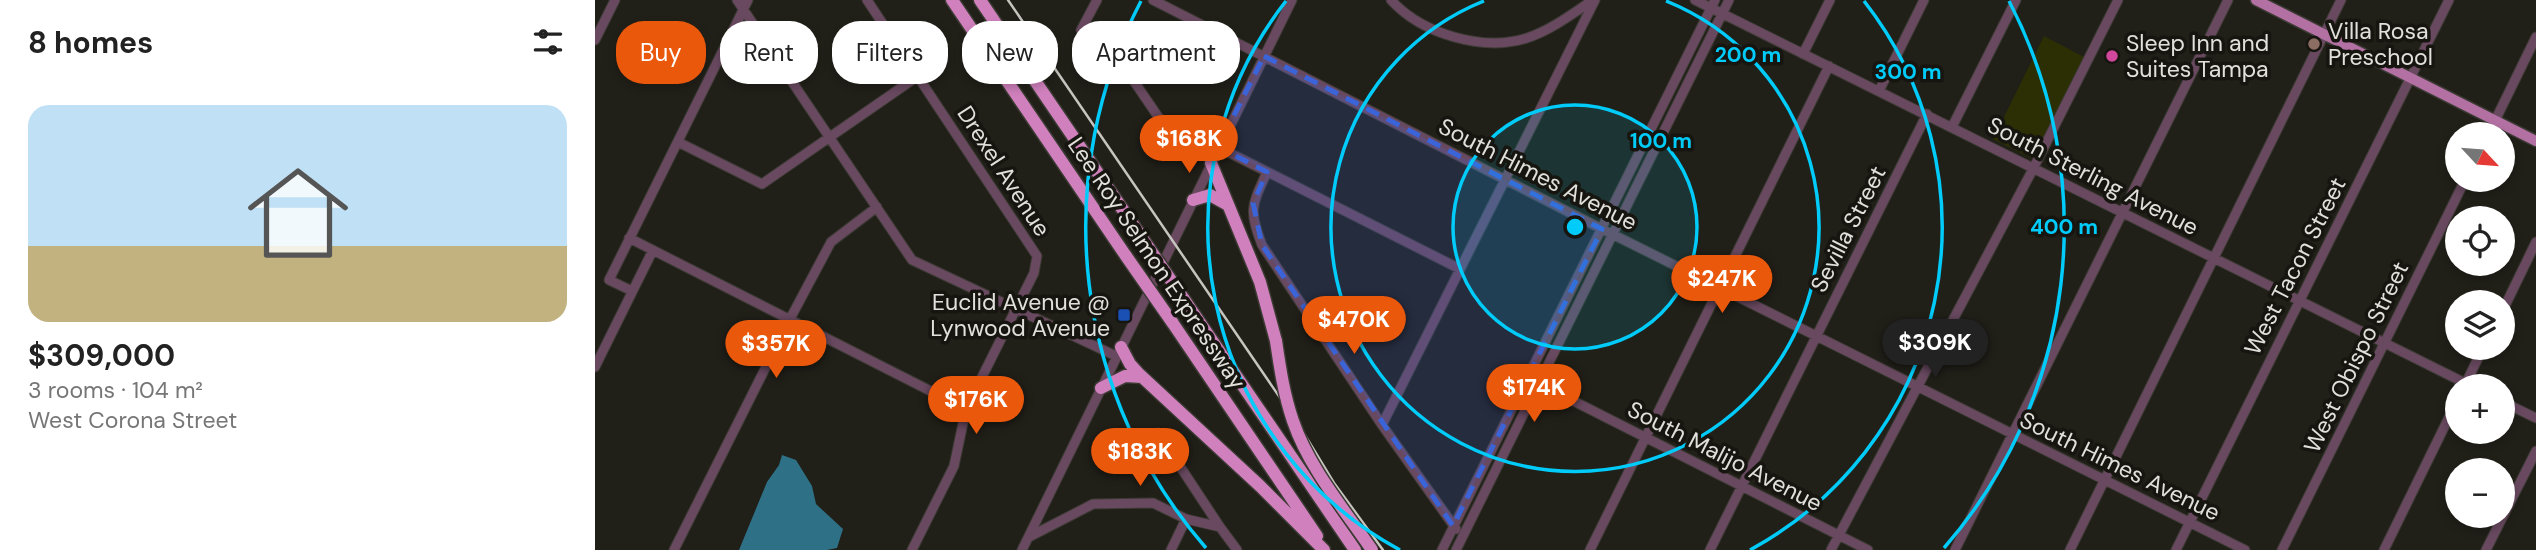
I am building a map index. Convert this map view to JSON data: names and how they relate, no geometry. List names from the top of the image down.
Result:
{
  "streets": {
    "highway": ["Lee Roy Selmon Expressway"],
    "street": [
      "Drexel Avenue",
      "South Himes Avenue",
      "South Sterling Avenue",
      "Sevilla Street",
      "West Tacon Street",
      "West Obispo Street",
      "South Malijo Avenue"
    ]
  },
  "crossings": [
    ["South Himes Avenue", "Sevilla Street"],
    ["South Himes Avenue", "West Tacon Street"],
    ["South Sterling Avenue", "Sevilla Street"],
    ["South Sterling Avenue", "West Tacon Street"],
    ["South Sterling Avenue", "West Obispo Street"],
    ["Sevilla Street", "South Malijo Avenue"]
  ],
  "places": {
    "other": ["Villa Rosa Preschool", "Sleep Inn and Suites Tampa"],
    "transit": ["Euclid Avenue @ Lynwood Avenue"]
  },
  "north": "bottom right",
  "page": {
    "heading": "8 homes",
    "chip": [
      "Buy",
      "Rent",
      "Filters",
      "New",
      "Apartment"
    ],
    "list": [
      {
        "name": "$309,000",
        "note": "3 rooms · 104 m² · West Corona Street"
      }
    ],
    "price": [
      "$168K",
      "$247K",
      "$470K",
      "$309K",
      "$357K",
      "$174K",
      "$176K",
      "$183K"
    ],
    "map_buttons": ["+", "−"]
  },
  "rings": [
    "200 m",
    "300 m",
    "100 m",
    "400 m"
  ]
}
